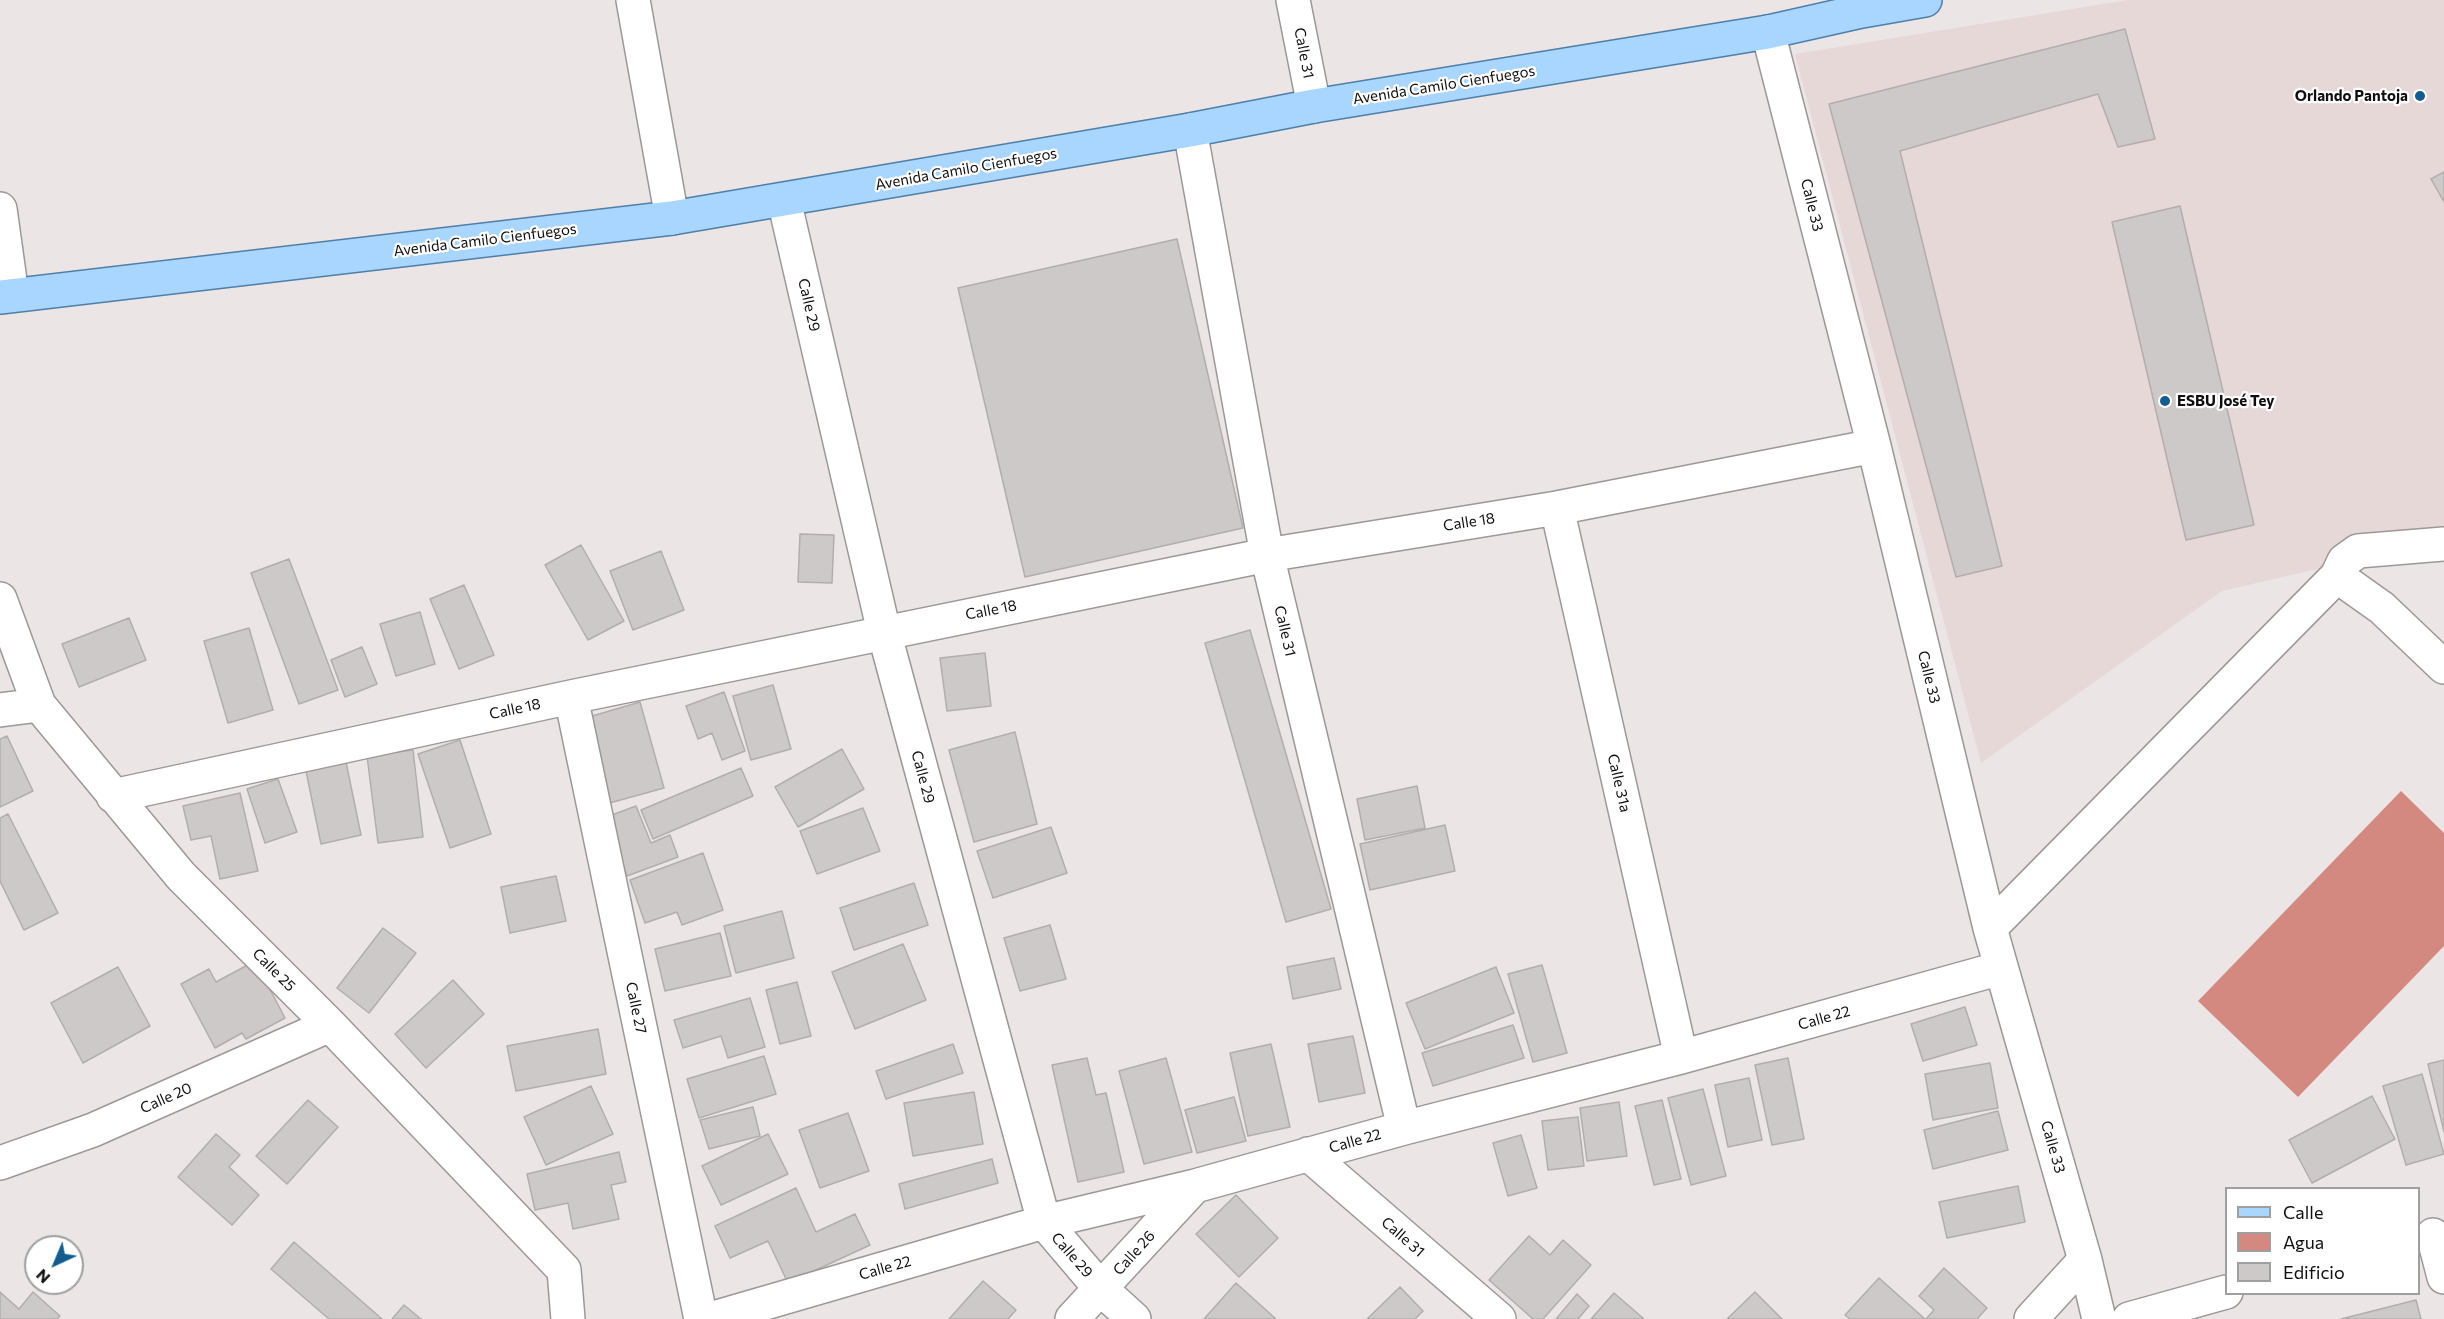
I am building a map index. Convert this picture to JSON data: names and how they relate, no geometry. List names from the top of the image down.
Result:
{
  "streets": {
    "main road": ["Avenida Camilo Cienfuegos"],
    "street": [
      "Calle 31",
      "Calle 33",
      "Calle 29",
      "Calle 18",
      "Calle 31a",
      "Calle 25",
      "Calle 27",
      "Calle 22",
      "Calle 20",
      "Calle 26"
    ]
  },
  "crossings": [
    ["Calle 31", "Avenida Camilo Cienfuegos"],
    ["Calle 31", "Calle 18"],
    ["Calle 31", "Calle 22"],
    ["Avenida Camilo Cienfuegos", "Calle 33"],
    ["Avenida Camilo Cienfuegos", "Calle 29"],
    ["Calle 33", "Calle 18"],
    ["Calle 33", "Calle 22"],
    ["Calle 29", "Calle 18"],
    ["Calle 29", "Calle 22"],
    ["Calle 29", "Calle 26"],
    ["Calle 18", "Calle 31a"],
    ["Calle 18", "Calle 25"],
    ["Calle 18", "Calle 27"],
    ["Calle 31a", "Calle 22"],
    ["Calle 25", "Calle 20"],
    ["Calle 22", "Calle 26"]
  ],
  "places": ["Orlando Pantoja", "ESBU José Tey"],
  "legend": ["Calle", "Agua", "Edificio"],
  "north": "bottom left"
}
